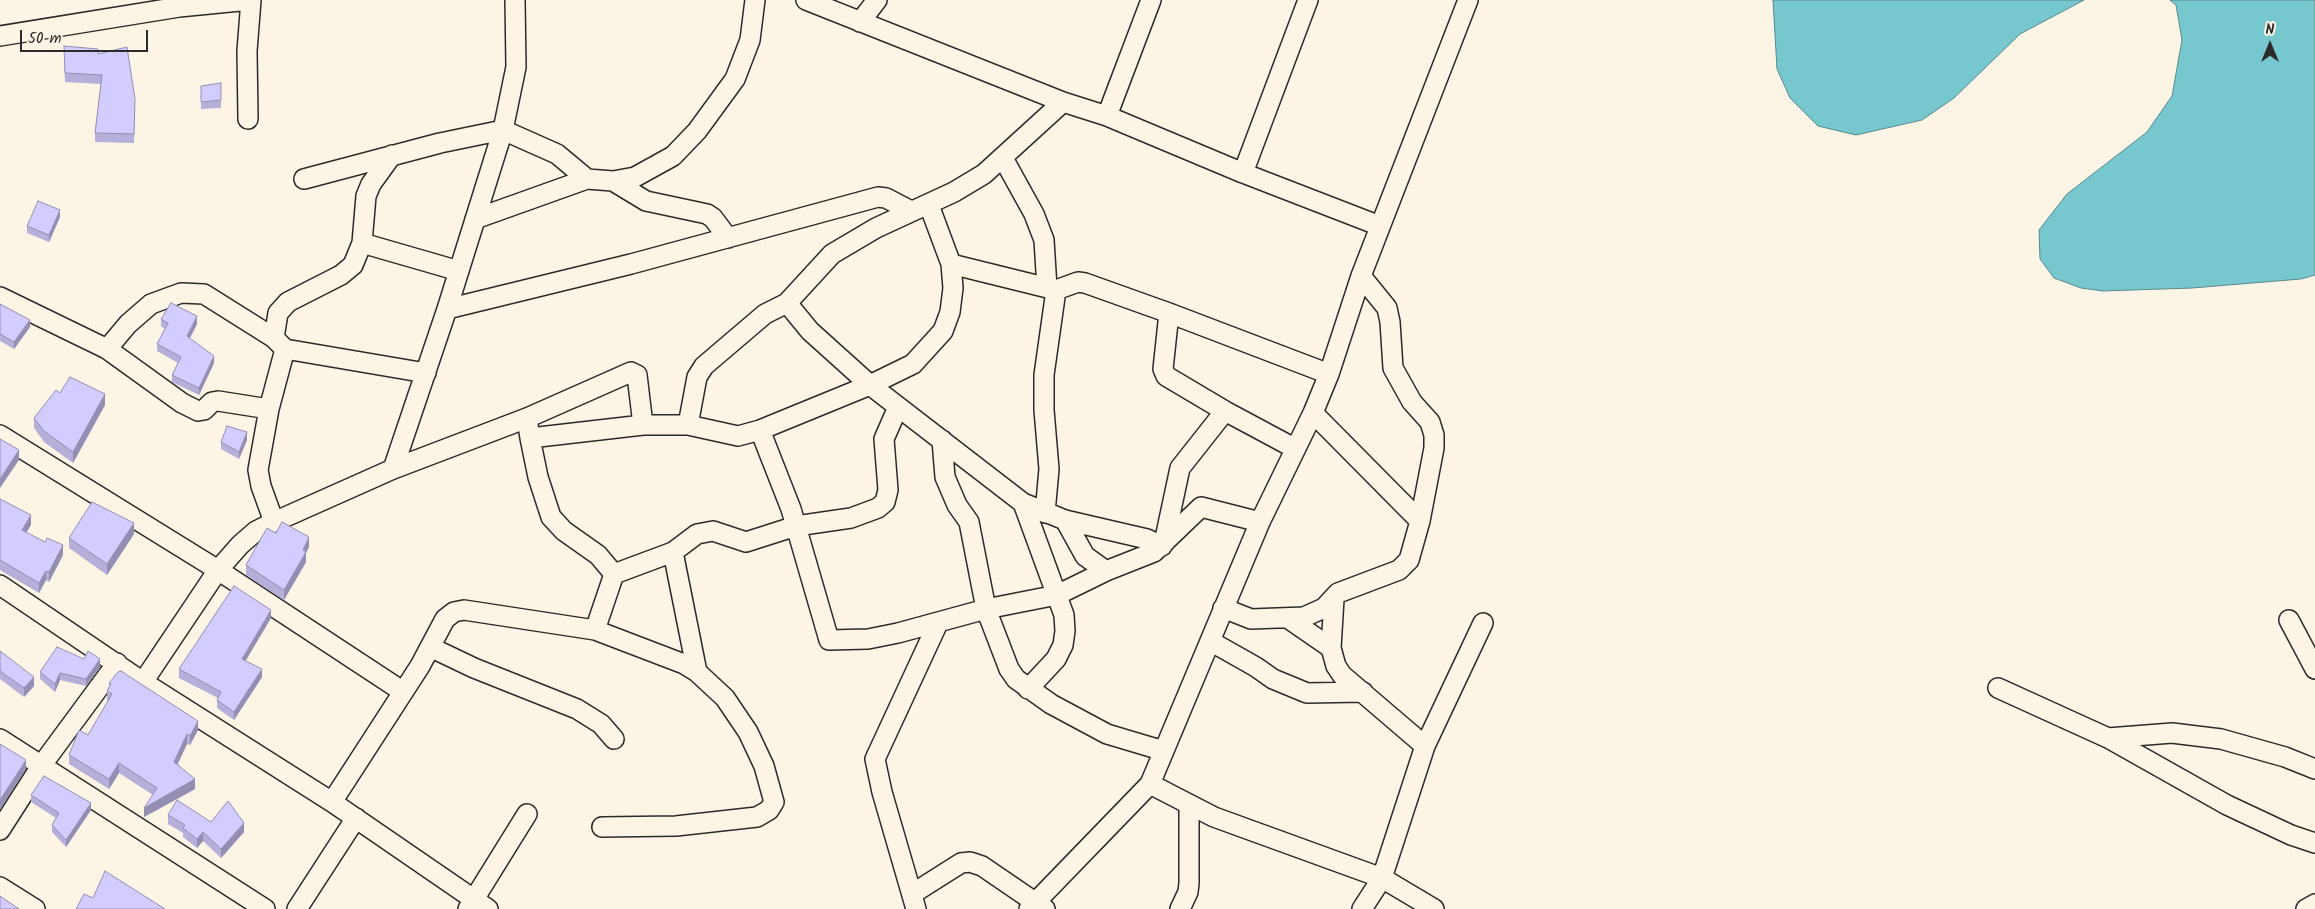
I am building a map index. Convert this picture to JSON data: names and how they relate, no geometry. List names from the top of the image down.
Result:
{
  "scale_bar": "50 m",
  "north": "top"
}
